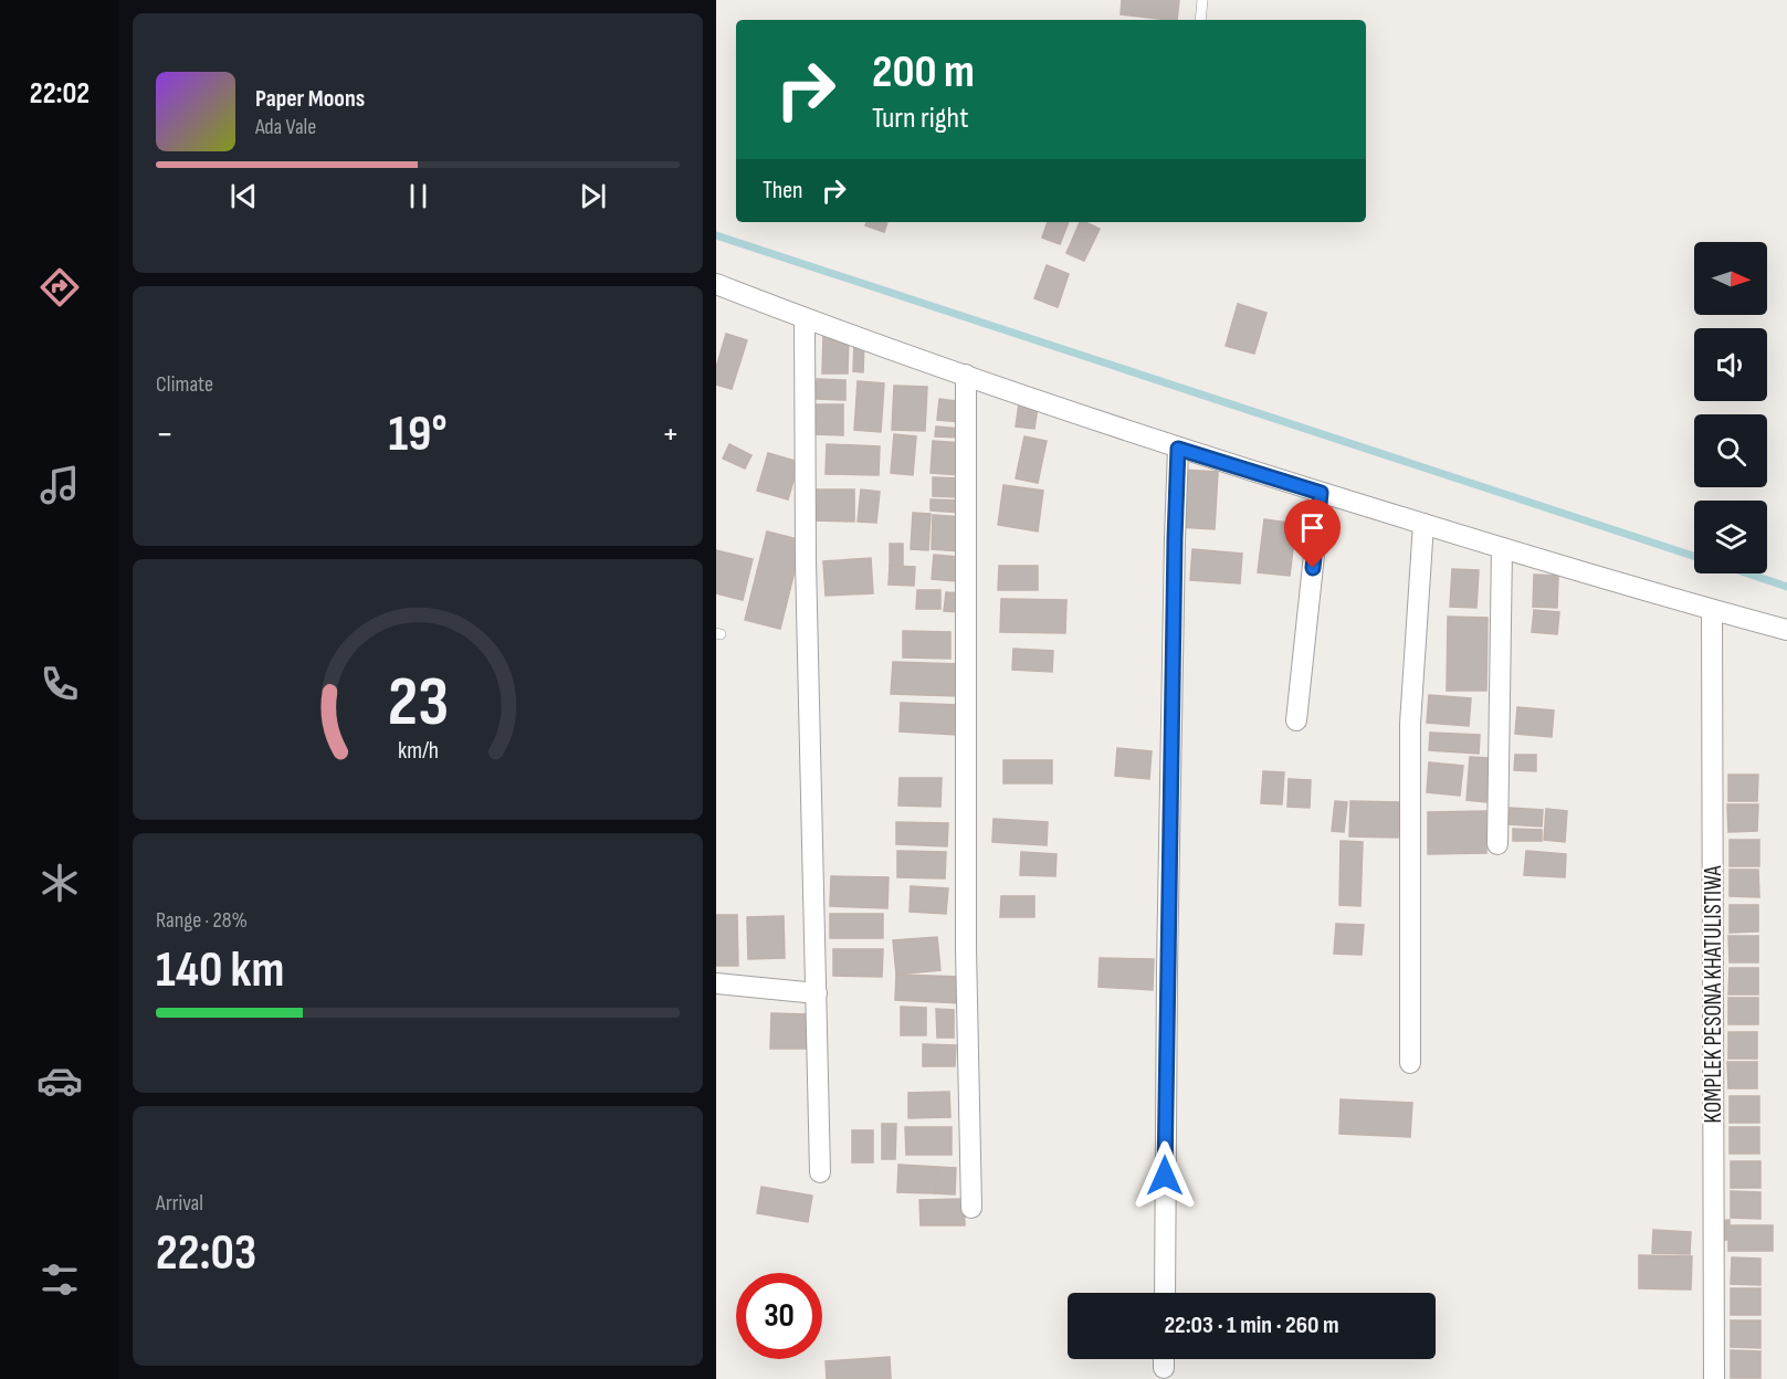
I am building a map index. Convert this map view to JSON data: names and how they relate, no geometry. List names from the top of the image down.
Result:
{
  "streets": {
    "street": ["KOMPLEK PESONA KHATULISTIWA"]
  },
  "north": "right",
  "page": {
    "tabs": "22:02",
    "turn": ["200 m", "Turn right"],
    "song": ["Paper Moons", "Ada Vale"],
    "then": "Then",
    "tile": [
      "Climate",
      ["Range · 28%", "140 km"],
      ["Arrival", "22:03"]
    ],
    "heat": ["−", "19°", "+"],
    "limit": "30",
    "trip": "22:03 · 1 min · 260 m",
    "gauge": ["23", "km/h"]
  }
}
